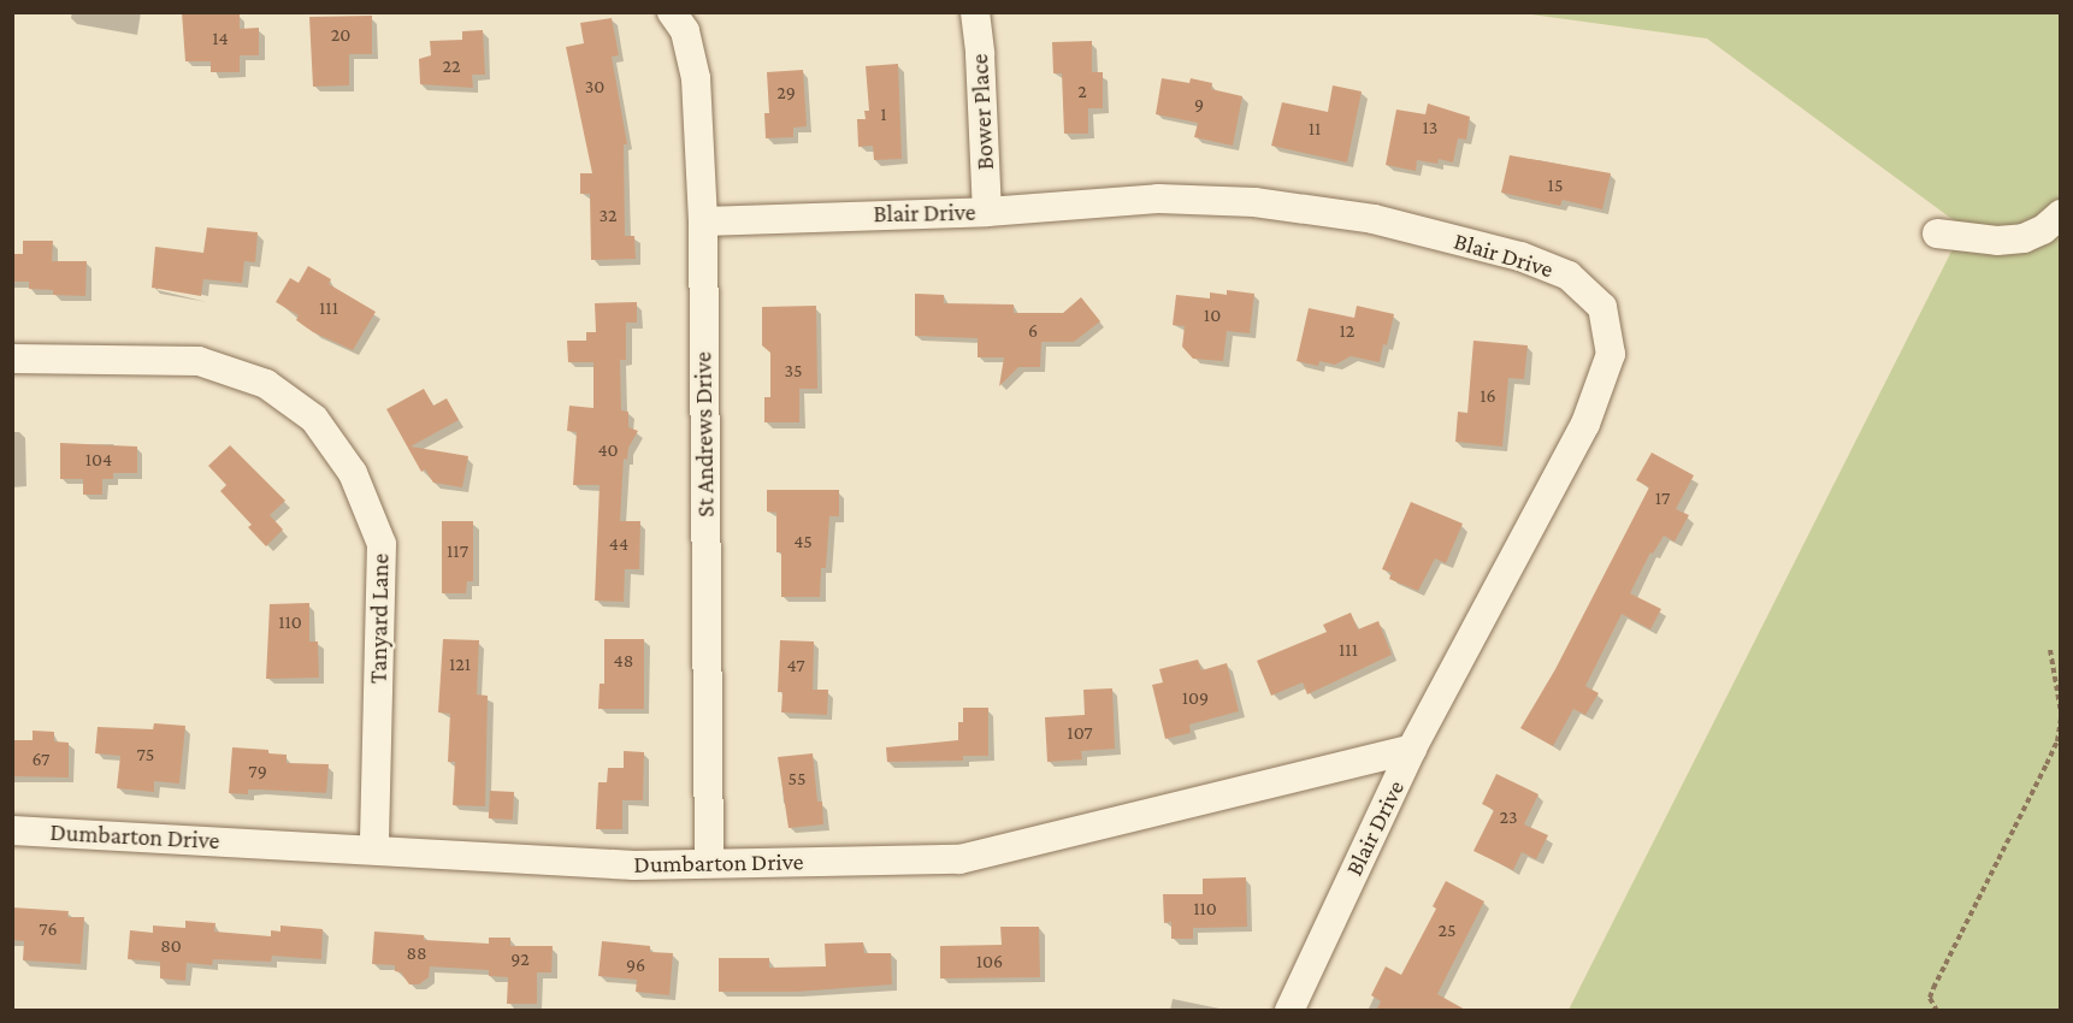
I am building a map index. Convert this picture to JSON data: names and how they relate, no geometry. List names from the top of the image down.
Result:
{
  "streets": {
    "street": [
      "Bower Place",
      "Blair Drive",
      "St Andrews Drive",
      "Tanyard Lane",
      "Dumbarton Drive"
    ]
  },
  "crossings": [
    ["Bower Place", "Blair Drive"],
    ["Blair Drive", "St Andrews Drive"],
    ["Blair Drive", "Dumbarton Drive"],
    ["St Andrews Drive", "Dumbarton Drive"],
    ["Tanyard Lane", "Dumbarton Drive"]
  ],
  "house_numbers": [
    "20",
    "14",
    "22",
    "30",
    "2",
    "29",
    "9",
    "1",
    "13",
    "11",
    "15",
    "32",
    "111",
    "10",
    "6",
    "12",
    "35",
    "16",
    "40",
    "104",
    "17",
    "45",
    "44",
    "117",
    "110",
    "111",
    "48",
    "121",
    "47",
    "109",
    "107",
    "75",
    "67",
    "79",
    "55",
    "23",
    "110",
    "76",
    "25",
    "80",
    "88",
    "92",
    "106",
    "96"
  ]
}
